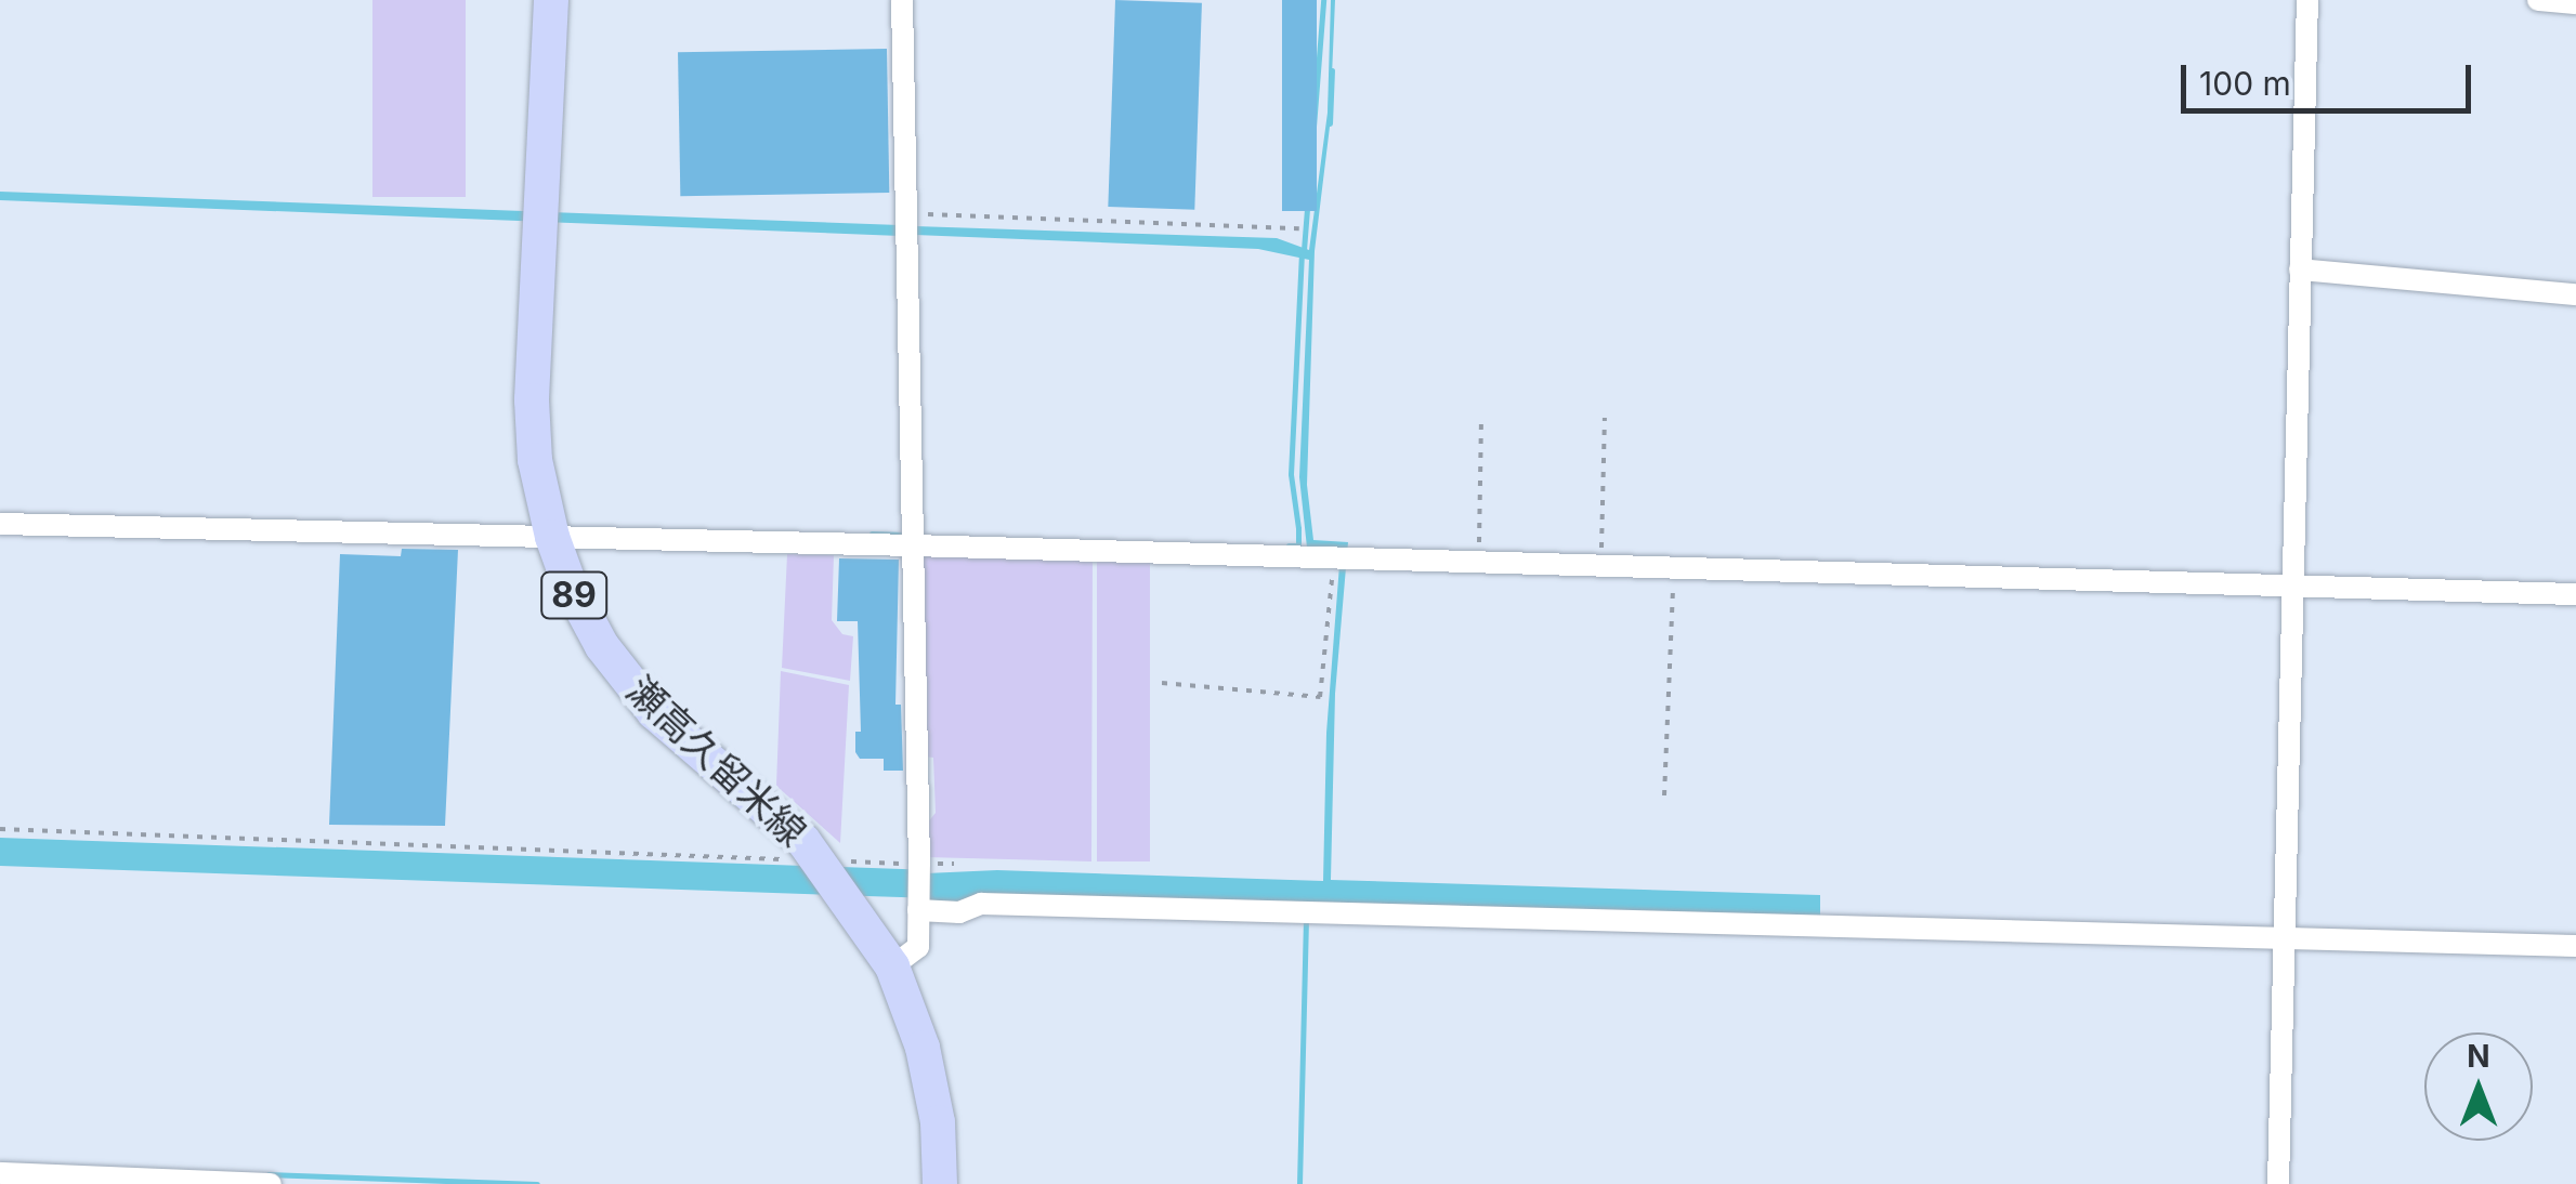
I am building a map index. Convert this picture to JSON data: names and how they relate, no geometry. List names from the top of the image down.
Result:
{
  "streets": {
    "main road": ["89", "瀬高久留米線"]
  },
  "scale_bar": "100 m",
  "north": "top"
}
